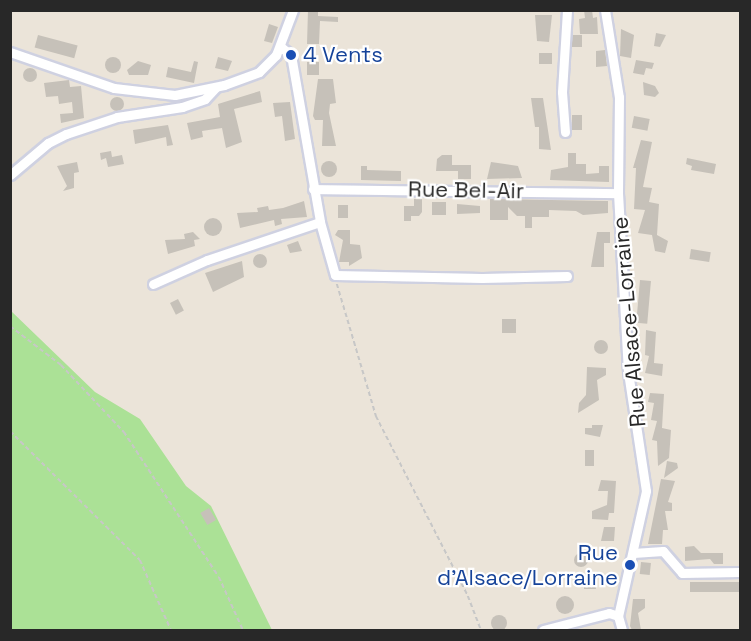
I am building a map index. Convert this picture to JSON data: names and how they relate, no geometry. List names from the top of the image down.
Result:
{
  "streets": {
    "street": ["Rue Bel-Air", "Rue Alsace-Lorraine"]
  },
  "crossings": [
    ["Rue Bel-Air", "Rue Alsace-Lorraine"]
  ],
  "places": ["4 Vents", "Rue d'Alsace/Lorraine"]
}
